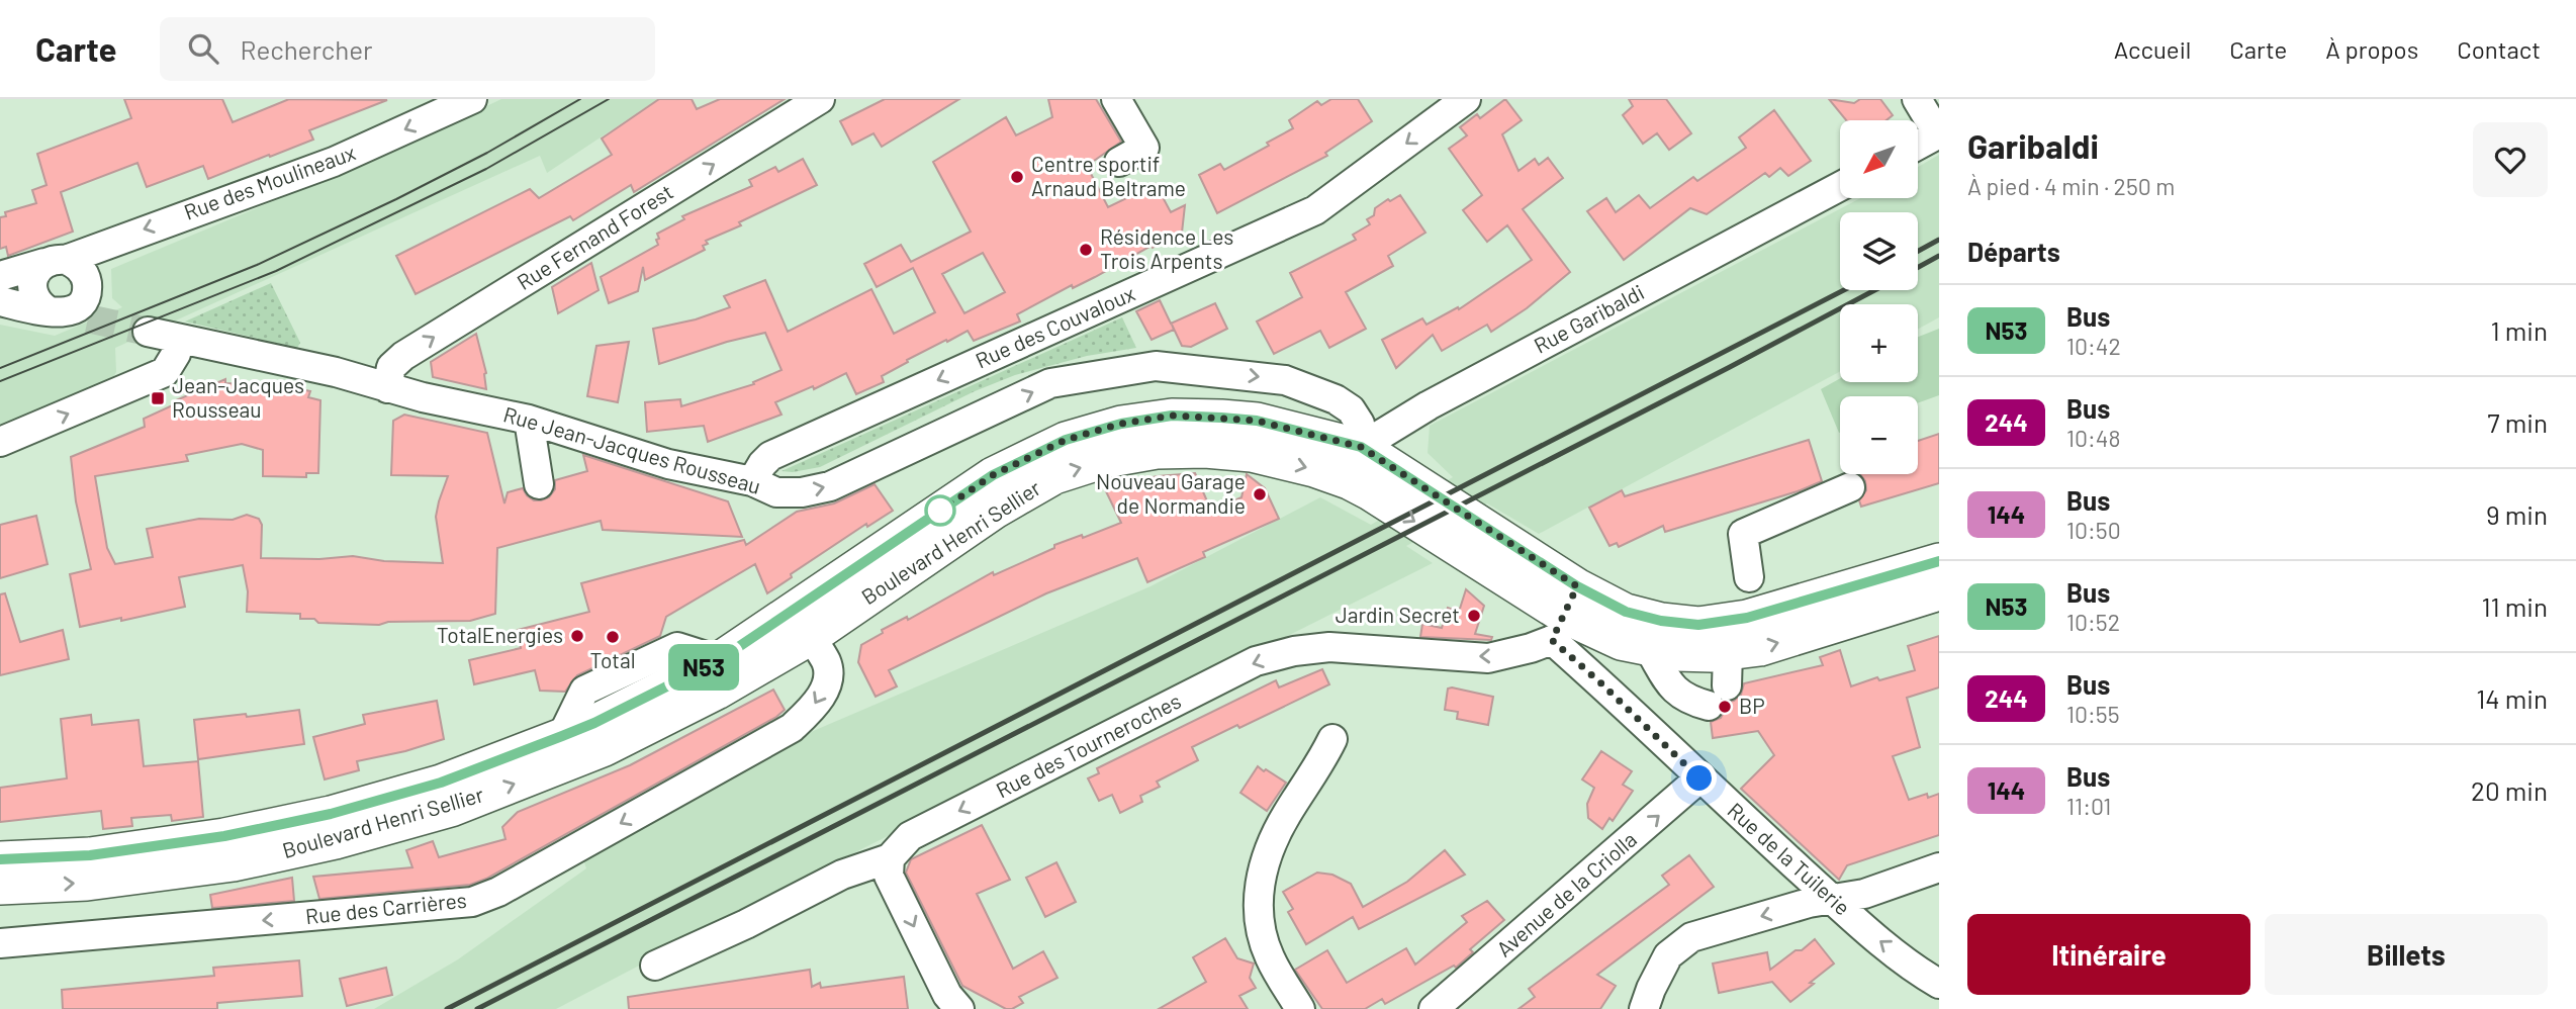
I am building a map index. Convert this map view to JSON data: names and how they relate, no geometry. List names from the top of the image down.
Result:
{
  "streets": {
    "main road": ["Boulevard Henri Sellier"],
    "street": [
      "Rue des Moulineaux",
      "Rue Fernand Forest",
      "Rue Garibaldi",
      "Rue des Couvaloux",
      "Rue Jean-Jacques Rousseau",
      "Rue des Tourneroches",
      "Rue de la Tuilerie",
      "Avenue de la Criolla",
      "Rue des Carrières"
    ]
  },
  "crossings": [
    ["Rue Fernand Forest", "Rue Jean-Jacques Rousseau"],
    ["Rue Garibaldi", "Rue Jean-Jacques Rousseau"],
    ["Rue Garibaldi", "Boulevard Henri Sellier"],
    ["Rue des Couvaloux", "Rue Jean-Jacques Rousseau"],
    ["Rue Jean-Jacques Rousseau", "Boulevard Henri Sellier"],
    ["Boulevard Henri Sellier", "Rue des Tourneroches"],
    ["Boulevard Henri Sellier", "Rue de la Tuilerie"],
    ["Boulevard Henri Sellier", "Rue des Carrières"],
    ["Rue des Tourneroches", "Rue de la Tuilerie"],
    ["Rue de la Tuilerie", "Avenue de la Criolla"]
  ],
  "one_way": [
    "Rue des Moulineaux",
    "Rue Fernand Forest",
    "Rue des Couvaloux",
    "Rue Jean-Jacques Rousseau",
    "Rue des Tourneroches",
    "Rue des Carrières"
  ],
  "places": {
    "other": [
      "Centre sportif Arnaud Beltrame",
      "Résidence Les Trois Arpents",
      "Nouveau Garage de Normandie",
      "Jardin Secret",
      "TotalEnergies",
      "Total",
      "BP"
    ],
    "transit": ["Jean-Jacques Rousseau"]
  },
  "lines": ["bus line N53"],
  "north": "bottom left",
  "page": {
    "header": "Carte",
    "search": "Rechercher",
    "nav": [
      "Accueil",
      "Carte",
      "À propos",
      "Contact"
    ],
    "on_map": "N53",
    "heading": [
      ["Garibaldi", "À pied · 4 min · 250 m"],
      "Départs"
    ],
    "map_buttons": ["+", "−"],
    "list": [
      {
        "mark": "N53",
        "name": "Bus",
        "note": "10:42",
        "value": "1 min"
      },
      {
        "mark": "244",
        "name": "Bus",
        "note": "10:48",
        "value": "7 min"
      },
      {
        "mark": "144",
        "name": "Bus",
        "note": "10:50",
        "value": "9 min"
      },
      {
        "mark": "N53",
        "name": "Bus",
        "note": "10:52",
        "value": "11 min"
      },
      {
        "mark": "244",
        "name": "Bus",
        "note": "10:55",
        "value": "14 min"
      },
      {
        "mark": "144",
        "name": "Bus",
        "note": "11:01",
        "value": "20 min"
      }
    ],
    "buttons": ["Itinéraire", "Billets"]
  }
}
